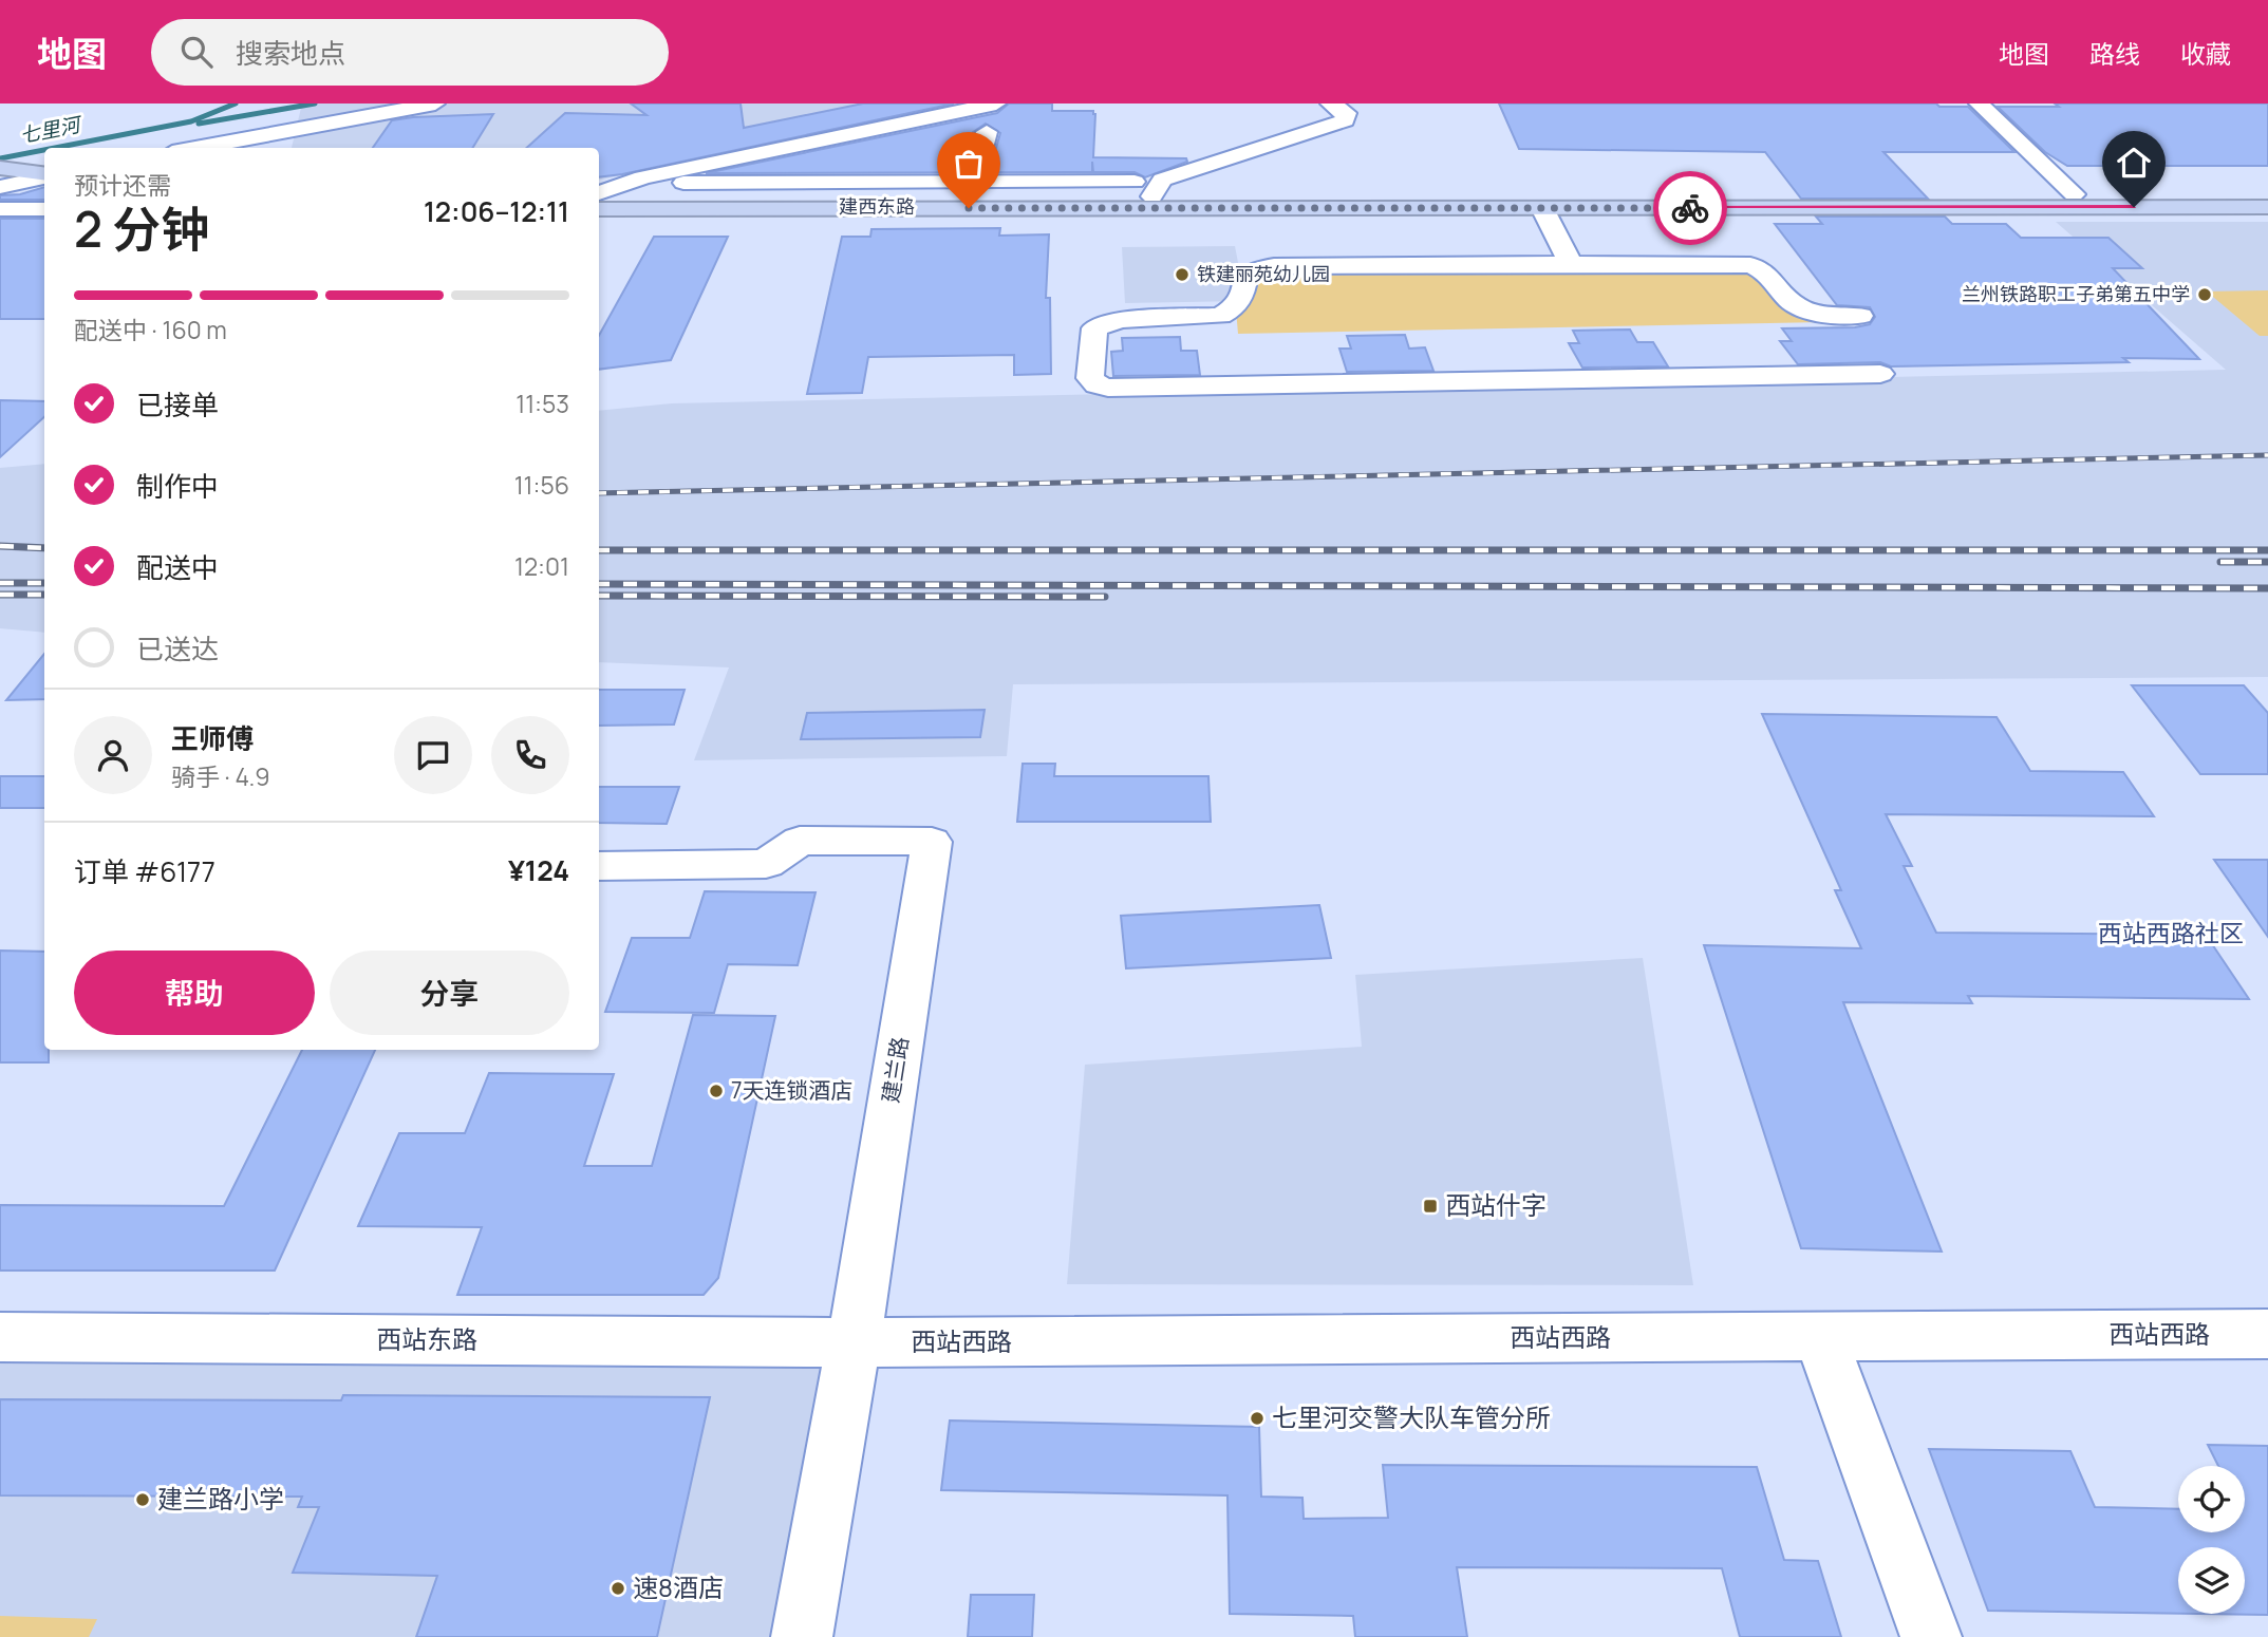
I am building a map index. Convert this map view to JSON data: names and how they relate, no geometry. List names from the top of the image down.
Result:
{
  "streets": {
    "highway": ["建西东路"],
    "street": ["建兰路", "西站西路", "西站东路"]
  },
  "crossings": [
    ["建兰路", "西站西路"],
    ["建兰路", "西站东路"],
    ["西站西路", "西站东路"]
  ],
  "districts": ["西站西路社区"],
  "water": ["七里河"],
  "places": {
    "other": [
      "铁建丽苑幼儿园",
      "兰州铁路职工子弟第五中学",
      "7天连锁酒店",
      "七里河交警大队车管分所",
      "建兰路小学",
      "速8酒店"
    ],
    "transit": ["西站什字"]
  },
  "page": {
    "header": "地图",
    "search": "搜索地点",
    "nav": ["地图", "路线", "收藏"],
    "heading": ["2 分钟", "预计还需", "12:06–12:11"],
    "panel": [
      "王师傅",
      "骑手 · 4.9",
      "订单 #6177",
      "¥124"
    ],
    "bar": "配送中 · 160 m",
    "list": [
      ["已接单", "11:53"],
      ["制作中", "11:56"],
      ["配送中", "12:01"],
      "已送达"
    ],
    "buttons": ["帮助", "分享"]
  }
}
